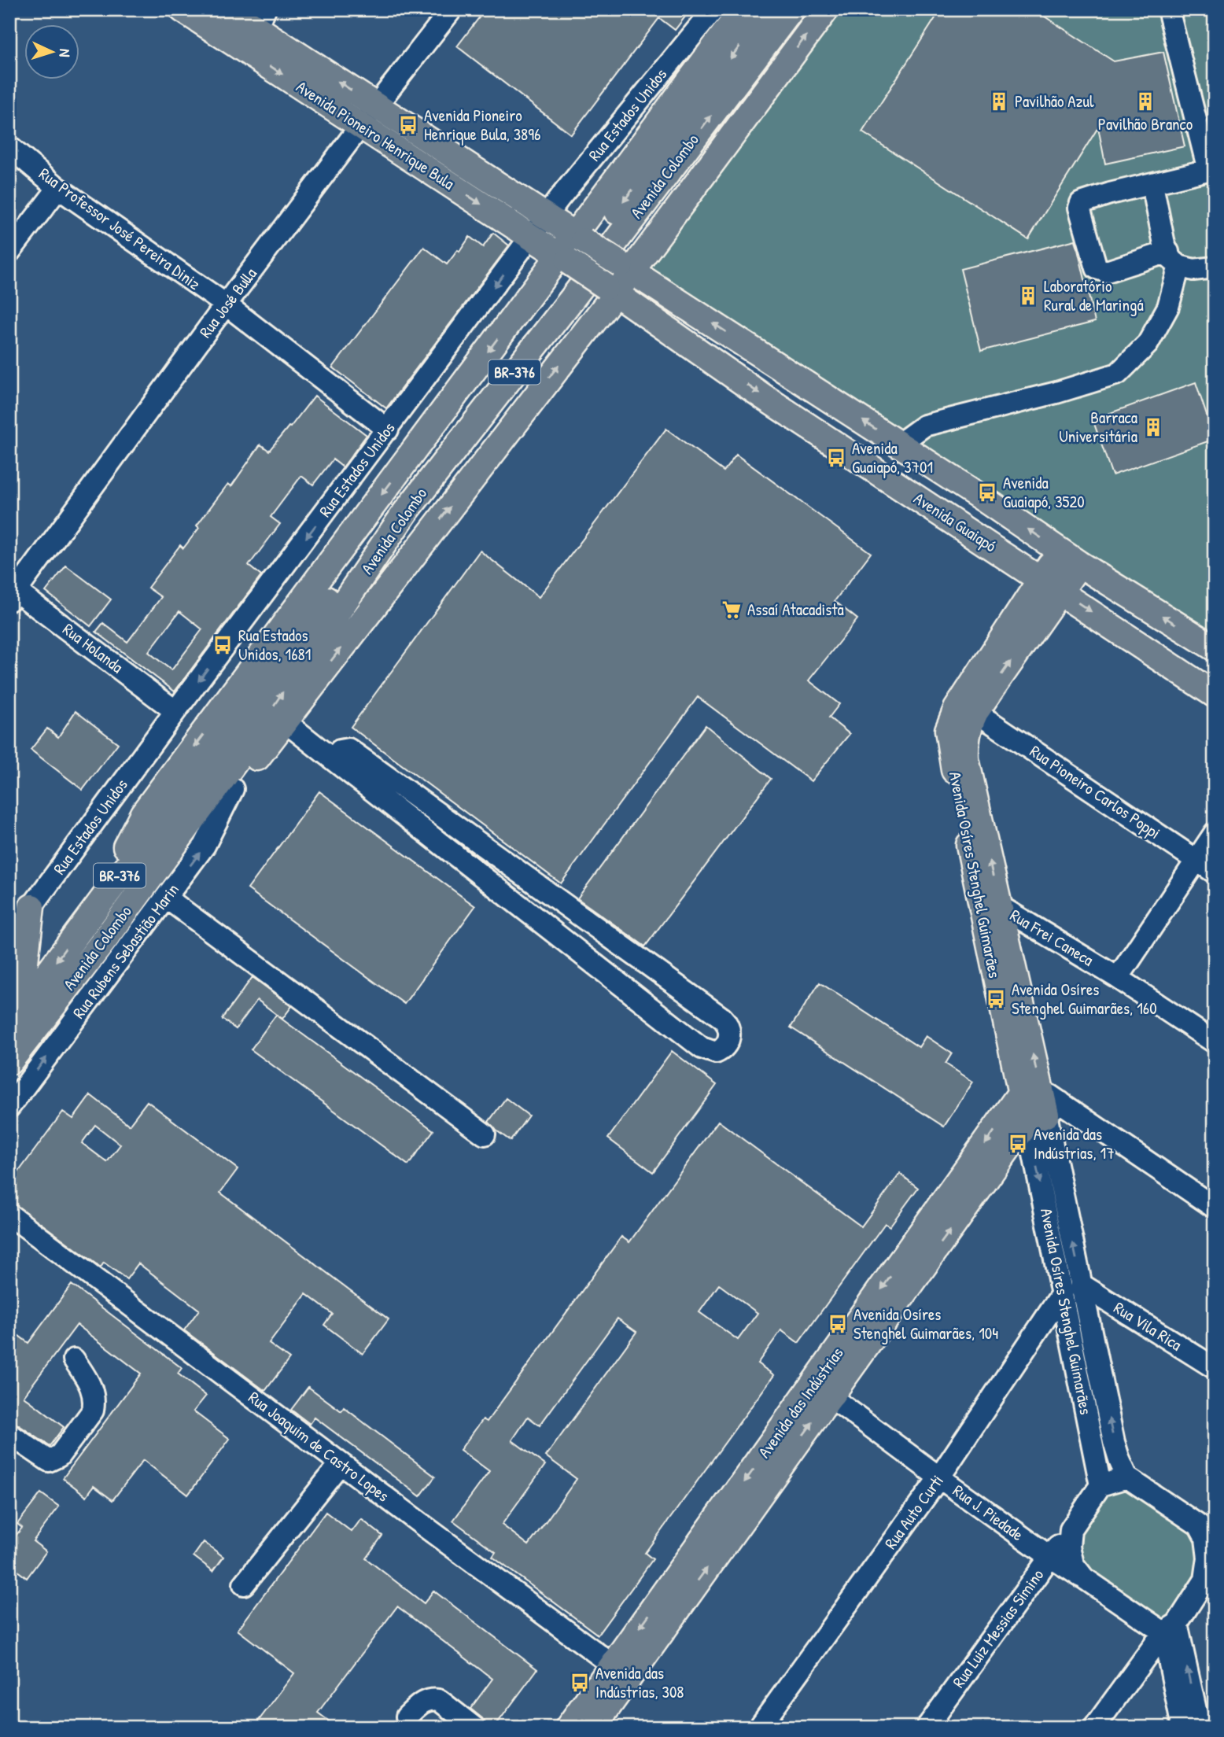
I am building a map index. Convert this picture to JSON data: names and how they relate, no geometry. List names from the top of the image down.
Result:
{
  "streets": {
    "main road": [
      "Avenida Pioneiro Henrique Bula",
      "Avenida Colombo",
      "BR-376",
      "Avenida Guaiapó",
      "Avenida Osíres Stenghel Guimarães",
      "Avenida das Indústrias"
    ],
    "street": [
      "Rua Estados Unidos",
      "Rua Professor José Pereira Diniz",
      "Rua José Bulla",
      "Rua Holanda",
      "Rua Pioneiro Carlos Poppi",
      "Rua Frei Caneca",
      "Rua Rubens Sebastião Marin",
      "Rua Vila Rica",
      "Rua Joaquim de Castro Lopes",
      "Rua Auto Curti",
      "Rua J. Piedade",
      "Rua Luiz Messias Simino"
    ]
  },
  "crossings": [
    ["Rua Estados Unidos", "Avenida Pioneiro Henrique Bula"],
    ["Rua Estados Unidos", "Rua Professor José Pereira Diniz"],
    ["Rua Estados Unidos", "Rua Holanda"],
    ["Avenida Pioneiro Henrique Bula", "Rua José Bulla"],
    ["Avenida Pioneiro Henrique Bula", "Avenida Guaiapó"],
    ["Rua Professor José Pereira Diniz", "Rua José Bulla"],
    ["Rua José Bulla", "Rua Holanda"],
    ["Avenida Guaiapó", "Avenida Osíres Stenghel Guimarães"],
    ["Rua Pioneiro Carlos Poppi", "Avenida Osíres Stenghel Guimarães"],
    ["Avenida Osíres Stenghel Guimarães", "Rua Frei Caneca"],
    ["Avenida Osíres Stenghel Guimarães", "Rua Vila Rica"],
    ["Avenida Osíres Stenghel Guimarães", "Avenida das Indústrias"],
    ["Avenida Osíres Stenghel Guimarães", "Rua Auto Curti"],
    ["Avenida Osíres Stenghel Guimarães", "Rua J. Piedade"],
    ["Avenida Osíres Stenghel Guimarães", "Rua Luiz Messias Simino"],
    ["Rua Vila Rica", "Rua Auto Curti"],
    ["Avenida das Indústrias", "Rua Joaquim de Castro Lopes"],
    ["Avenida das Indústrias", "Rua J. Piedade"],
    ["Rua Auto Curti", "Rua J. Piedade"],
    ["Rua J. Piedade", "Rua Luiz Messias Simino"]
  ],
  "one_way": ["Rua Estados Unidos", "Rua Rubens Sebastião Marin"],
  "places": {
    "building": [
      "Pavilhão Azul",
      "Pavilhão Branco",
      "Laboratório Rural de Maringá",
      "Barraca Universitária"
    ],
    "bus stop": [
      "Avenida Pioneiro Henrique Bula, 3896",
      "Avenida Guaiapó, 3701",
      "Avenida Guaiapó, 3520",
      "Rua Estados Unidos, 1681",
      "Avenida Osíres Stenghel Guimarães, 160",
      "Avenida das Indústrias, 17",
      "Avenida Osíres Stenghel Guimarães, 104",
      "Avenida das Indústrias, 308"
    ],
    "supermarket": ["Assaí Atacadista"]
  },
  "north": "right"
}
